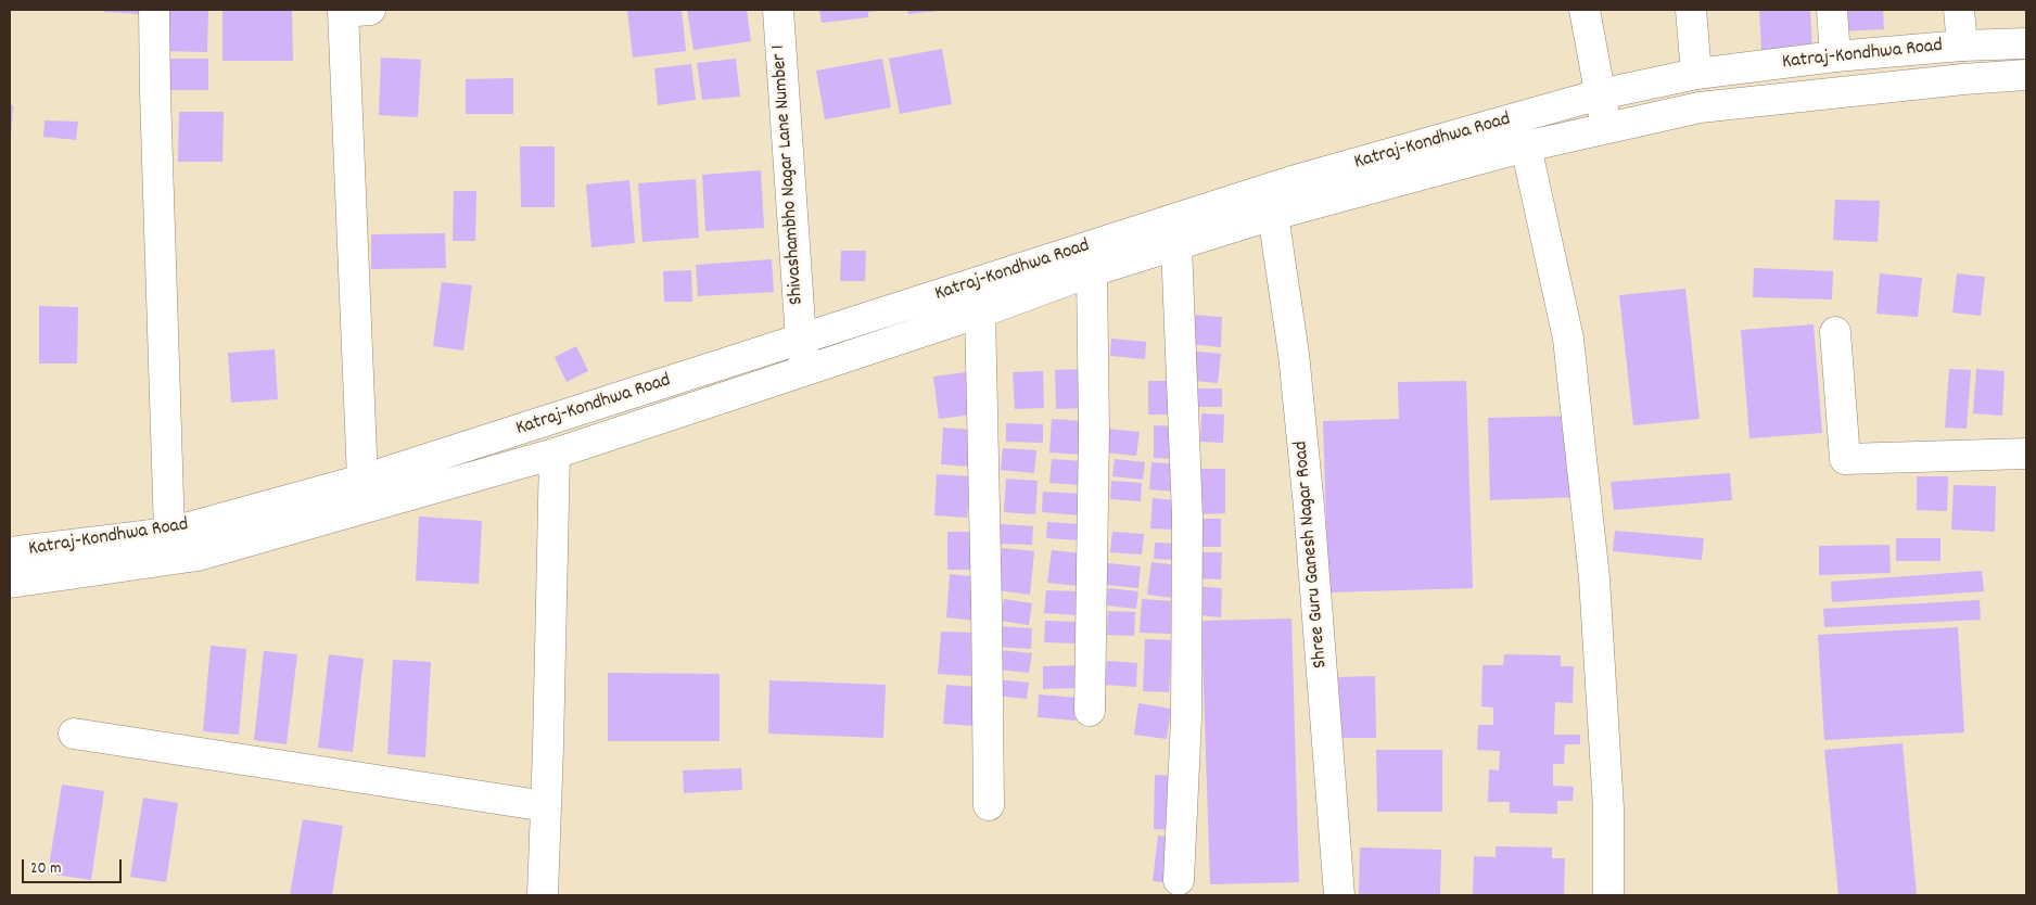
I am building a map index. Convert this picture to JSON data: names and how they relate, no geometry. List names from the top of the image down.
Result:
{
  "streets": {
    "main road": ["Katraj-Kondhwa Road", "Shivashambho Nagar Lane Number 1", "Shree Guru Ganesh Nagar Road"]
  },
  "crossings": [
    ["Katraj-Kondhwa Road", "Shivashambho Nagar Lane Number 1"],
    ["Katraj-Kondhwa Road", "Shree Guru Ganesh Nagar Road"]
  ],
  "scale_bar": "20 m"
}
